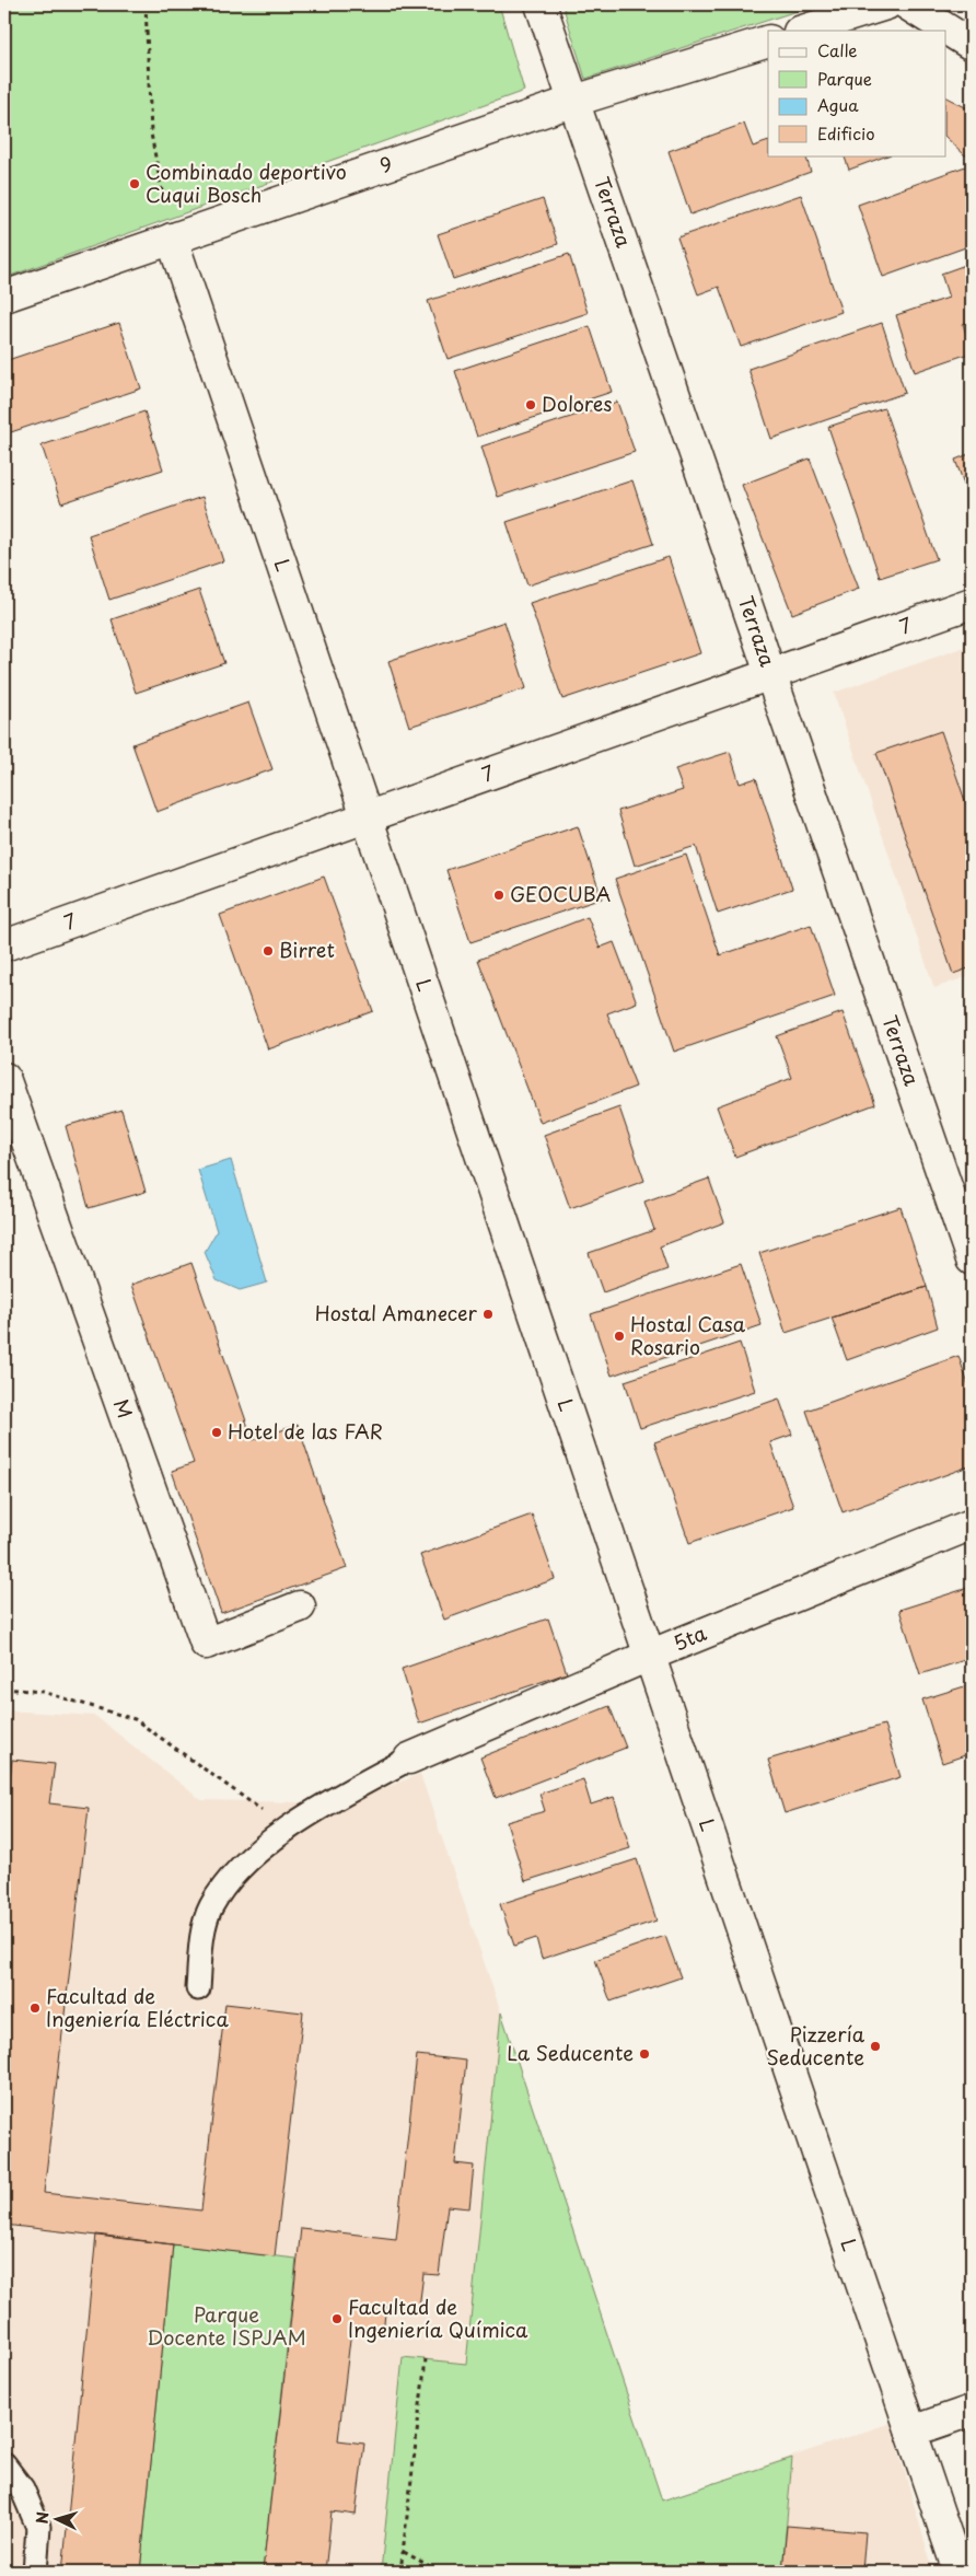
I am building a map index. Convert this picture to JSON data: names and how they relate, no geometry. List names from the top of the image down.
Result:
{
  "streets": {
    "street": [
      "9",
      "Terraza",
      "L",
      "7",
      "M",
      "5ta"
    ]
  },
  "crossings": [
    ["9", "Terraza"],
    ["9", "L"],
    ["Terraza", "7"],
    ["L", "7"],
    ["L", "5ta"]
  ],
  "parks": ["Parque Docente ISPJAM"],
  "places": [
    "Combinado deportivo Cuqui Bosch",
    "Dolores",
    "GEOCUBA",
    "Birret",
    "Hostal Amanecer",
    "Hostal Casa Rosario",
    "Hotel de las FAR",
    "Facultad de Ingeniería Eléctrica",
    "Pizzería Seducente",
    "La Seducente",
    "Facultad de Ingeniería Química"
  ],
  "legend": [
    "Calle",
    "Parque",
    "Agua",
    "Edificio"
  ],
  "north": "left"
}
